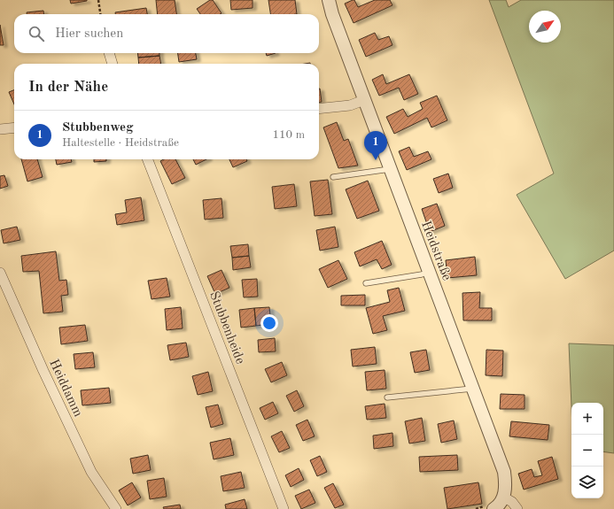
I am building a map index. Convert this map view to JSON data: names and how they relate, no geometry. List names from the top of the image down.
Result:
{
  "streets": {
    "street": ["Heidstraße", "Stubbenheide", "Heiddamm"]
  },
  "north": "top right",
  "page": {
    "search": "Hier suchen",
    "heading": "In der Nähe",
    "list": [
      {
        "mark": "1",
        "name": "Stubbenweg",
        "note": "Haltestelle · Heidstraße",
        "value": "110 m"
      }
    ],
    "pins": "1",
    "map_buttons": ["+", "−"]
  }
}
